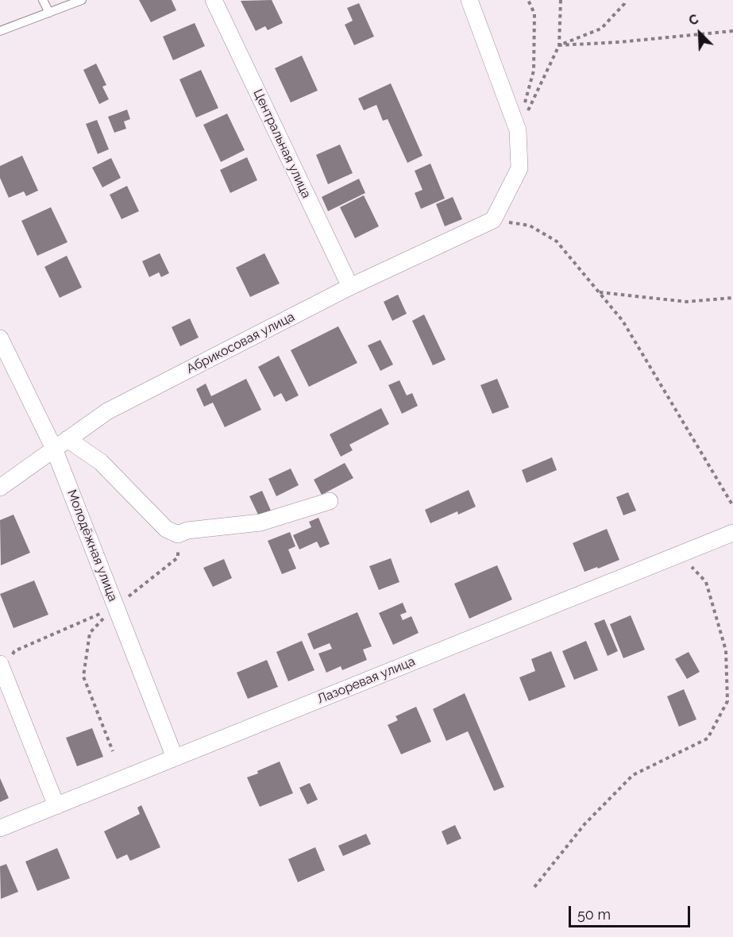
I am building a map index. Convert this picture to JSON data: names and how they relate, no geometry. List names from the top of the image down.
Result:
{
  "streets": {
    "street": [
      "Центральная улица",
      "Абрикосовая улица",
      "Молодёжная улица",
      "Лазоревая улица"
    ]
  },
  "crossings": [
    ["Центральная улица", "Абрикосовая улица"],
    ["Абрикосовая улица", "Молодёжная улица"],
    ["Молодёжная улица", "Лазоревая улица"]
  ],
  "scale_bar": "50 m",
  "north": "top left"
}
